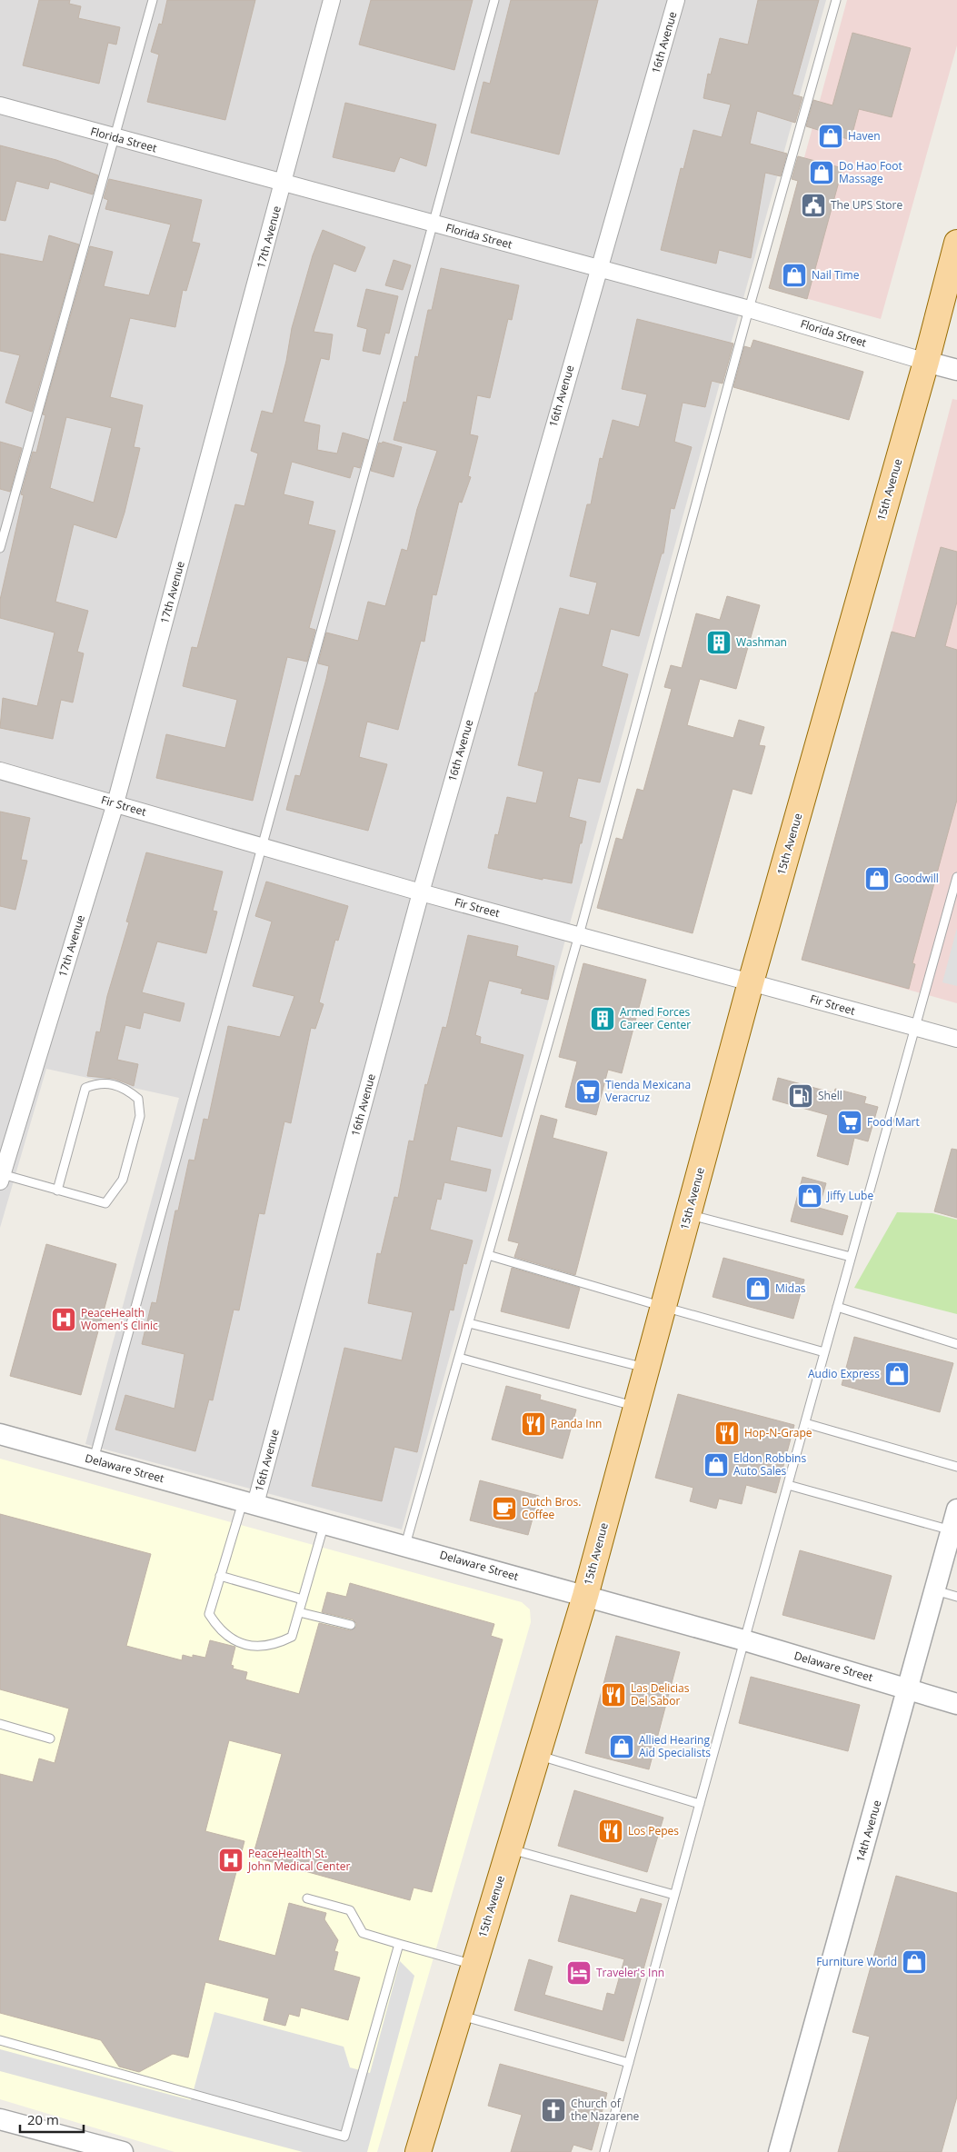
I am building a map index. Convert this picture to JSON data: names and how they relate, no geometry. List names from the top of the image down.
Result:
{
  "streets": {
    "main road": ["15th Avenue"],
    "street": [
      "16th Avenue",
      "Florida Street",
      "17th Avenue",
      "Fir Street",
      "Delaware Street",
      "14th Avenue"
    ]
  },
  "crossings": [
    ["16th Avenue", "Florida Street"],
    ["16th Avenue", "Fir Street"],
    ["16th Avenue", "Delaware Street"],
    ["Florida Street", "17th Avenue"],
    ["Florida Street", "15th Avenue"],
    ["17th Avenue", "Fir Street"],
    ["15th Avenue", "Fir Street"],
    ["15th Avenue", "Delaware Street"],
    ["Delaware Street", "14th Avenue"]
  ],
  "places": {
    "shop": [
      "Haven",
      "Do Hao Foot Massage",
      "Nail Time",
      "Goodwill",
      "Jiffy Lube",
      "Midas",
      "Audio Express",
      "Eldon Robbins Auto Sales",
      "Allied Hearing Aid Specialists",
      "Furniture World"
    ],
    "public building": ["The UPS Store"],
    "building": ["Washman", "Armed Forces Career Center"],
    "supermarket": ["Tienda Mexicana Veracruz", "Food Mart"],
    "fuel station": ["Shell"],
    "hospital": ["PeaceHealth Women's Clinic", "PeaceHealth St. John Medical Center"],
    "restaurant": [
      "Panda Inn",
      "Hop-N-Grape",
      "Las Delicias Del Sabor",
      "Los Pepes"
    ],
    "cafe": ["Dutch Bros. Coffee"],
    "hotel": ["Traveler's Inn"],
    "church": ["Church of the Nazarene"]
  },
  "scale_bar": "20 m"
}
